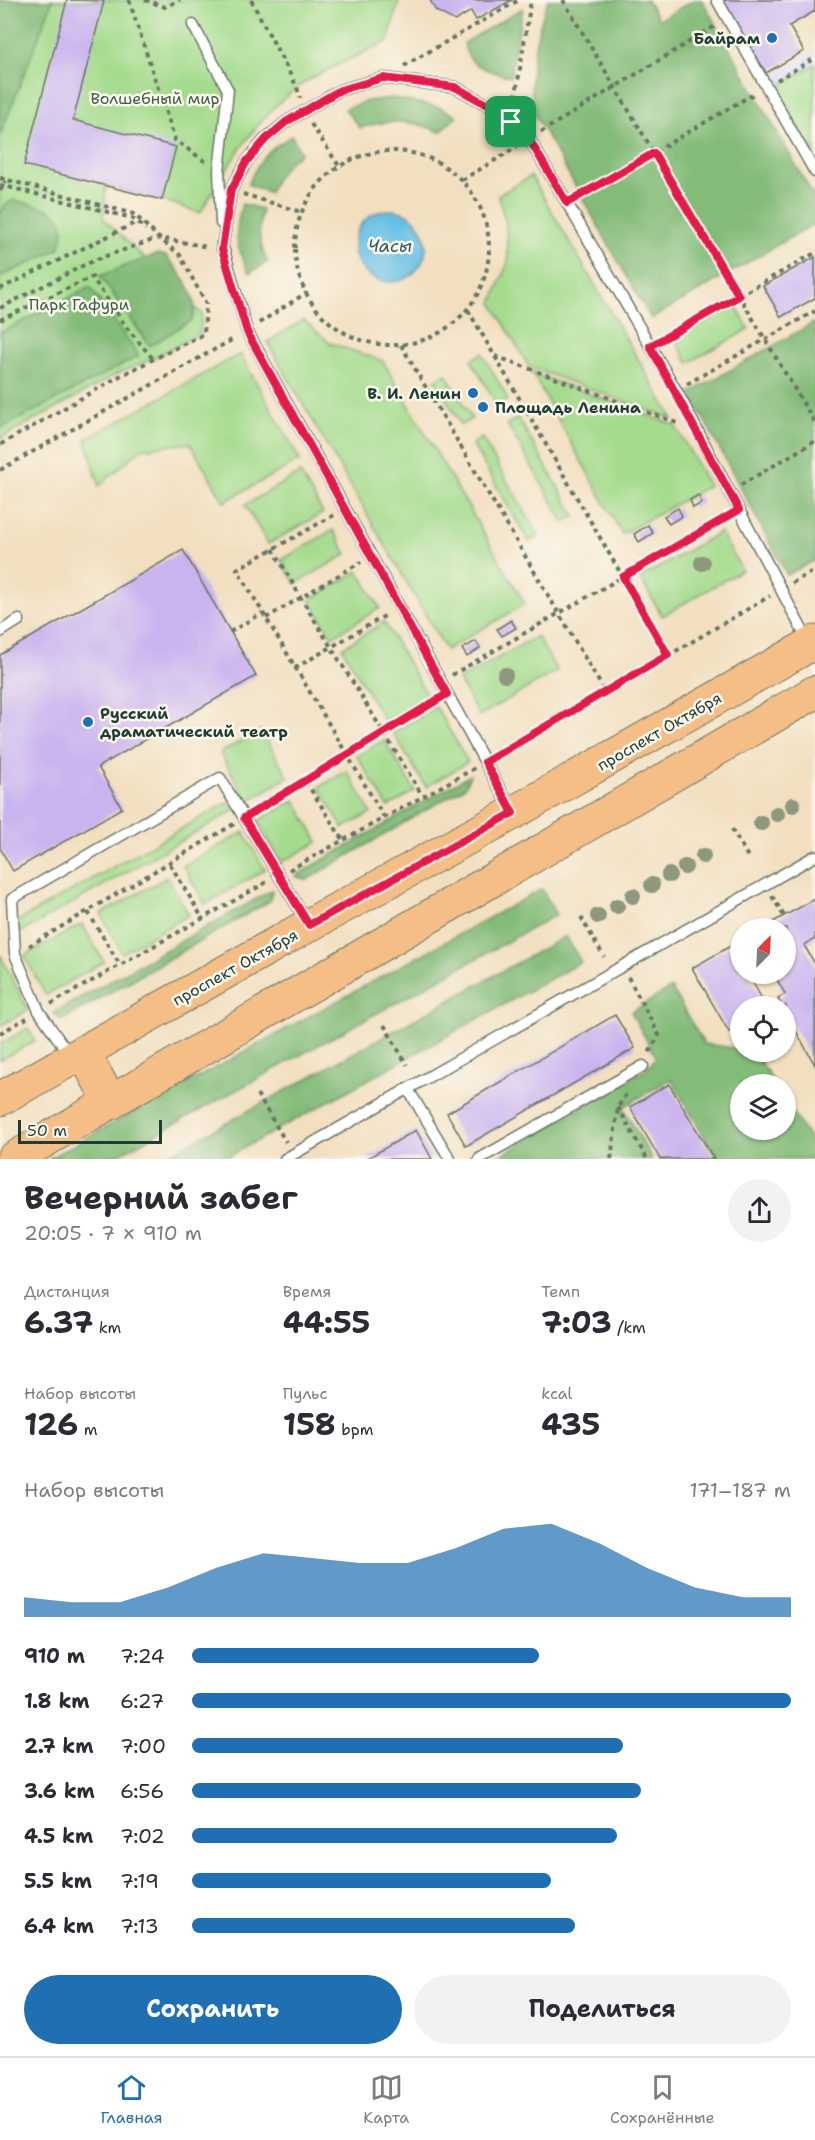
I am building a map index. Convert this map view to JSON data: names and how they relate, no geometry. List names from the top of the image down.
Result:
{
  "streets": {
    "main road": ["проспект Октября"]
  },
  "water": ["Часы"],
  "parks": ["Волшебный мир", "Парк Гафури"],
  "places": [
    "Байрам",
    "В. И. Ленин",
    "Площадь Ленина",
    "Русский драматический театр"
  ],
  "scale_bar": "50 m",
  "north": "top right",
  "page": {
    "scale": "50 m",
    "heading": ["Вечерний забег", "20:05 · 7 × 910 m"],
    "stats": [
      ["Дистанция", "6.37 km"],
      ["Время", "44:55"],
      ["Темп", "7:03 /km"],
      ["Набор высоты", "126 m"],
      ["Пульс", "158 bpm"],
      ["kcal", "435"]
    ],
    "chart": ["Набор высоты", "171–187 m"],
    "list": [
      {
        "name": "910 m",
        "note": "7:24"
      },
      {
        "name": "1.8 km",
        "note": "6:27"
      },
      {
        "name": "2.7 km",
        "note": "7:00"
      },
      {
        "name": "3.6 km",
        "note": "6:56"
      },
      {
        "name": "4.5 km",
        "note": "7:02"
      },
      {
        "name": "5.5 km",
        "note": "7:19"
      },
      {
        "name": "6.4 km",
        "note": "7:13"
      }
    ],
    "buttons": ["Сохранить", "Поделиться"],
    "tabs": ["Главная", "Карта", "Сохранённые"]
  }
}
